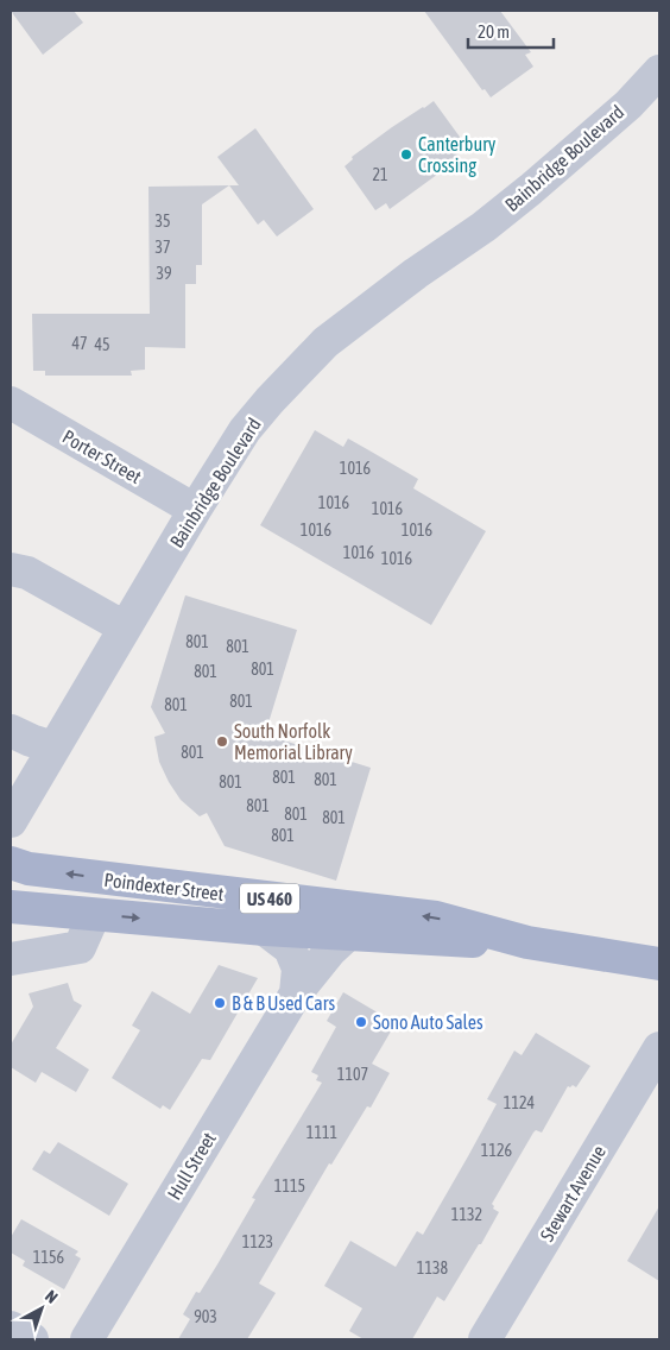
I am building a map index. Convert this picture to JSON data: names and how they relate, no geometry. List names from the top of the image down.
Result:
{
  "streets": {
    "main road": ["Poindexter Street", "US 460"],
    "street": [
      "Bainbridge Boulevard",
      "Porter Street",
      "Hull Street",
      "Stewart Avenue"
    ]
  },
  "crossings": [
    ["Bainbridge Boulevard", "Porter Street"],
    ["Poindexter Street", "Hull Street"]
  ],
  "places": [
    "Canterbury Crossing",
    "South Norfolk Memorial Library",
    "B & B Used Cars",
    "Sono Auto Sales"
  ],
  "house_numbers": [
    "21",
    "35",
    "37",
    "39",
    "47",
    "45",
    "1016",
    "1016",
    "1016",
    "1016",
    "1016",
    "1016",
    "1016",
    "801",
    "801",
    "801",
    "801",
    "801",
    "801",
    "801",
    "801",
    "801",
    "801",
    "801",
    "801",
    "801",
    "801",
    "1107",
    "1124",
    "1111",
    "1126",
    "1115",
    "1132",
    "1123",
    "1156",
    "1138",
    "903"
  ],
  "scale_bar": "20 m",
  "north": "top right"
}
